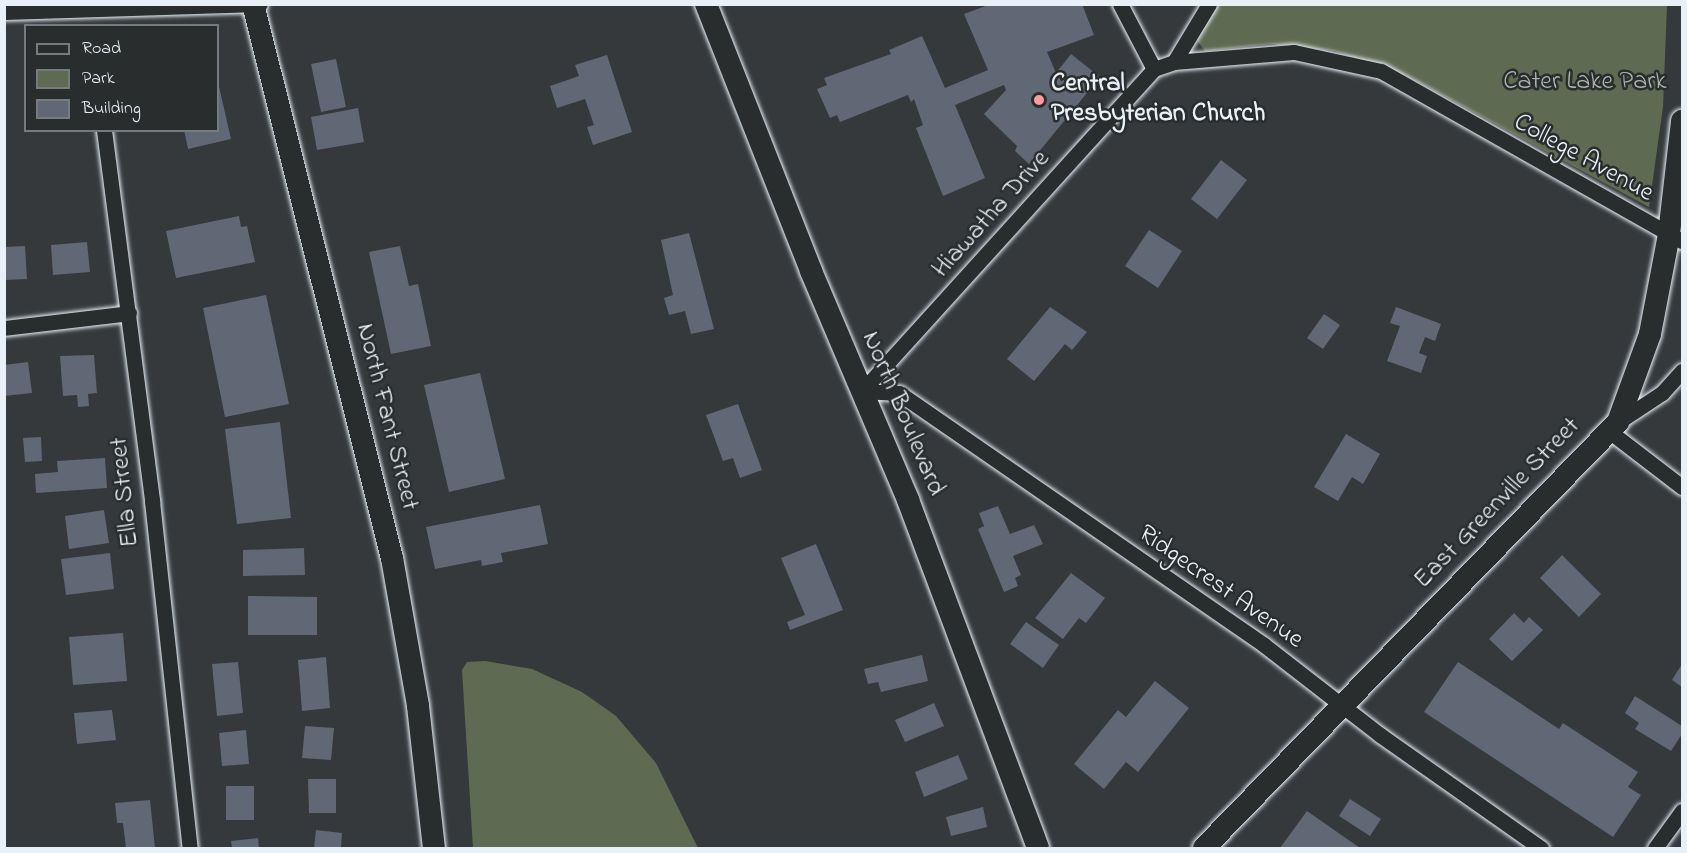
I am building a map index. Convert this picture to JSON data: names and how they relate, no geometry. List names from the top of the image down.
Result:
{
  "streets": {
    "main road": ["North Boulevard", "North Fant Street", "East Greenville Street"],
    "street": [
      "College Avenue",
      "Hiawatha Drive",
      "Ella Street",
      "Ridgecrest Avenue"
    ]
  },
  "crossings": [
    ["College Avenue", "Hiawatha Drive"],
    ["College Avenue", "East Greenville Street"],
    ["Hiawatha Drive", "North Boulevard"],
    ["Hiawatha Drive", "Ridgecrest Avenue"],
    ["North Boulevard", "Ridgecrest Avenue"],
    ["East Greenville Street", "Ridgecrest Avenue"]
  ],
  "parks": ["Cater Lake Park"],
  "places": ["Central Presbyterian Church"],
  "legend": ["Road", "Park", "Building"]
}
